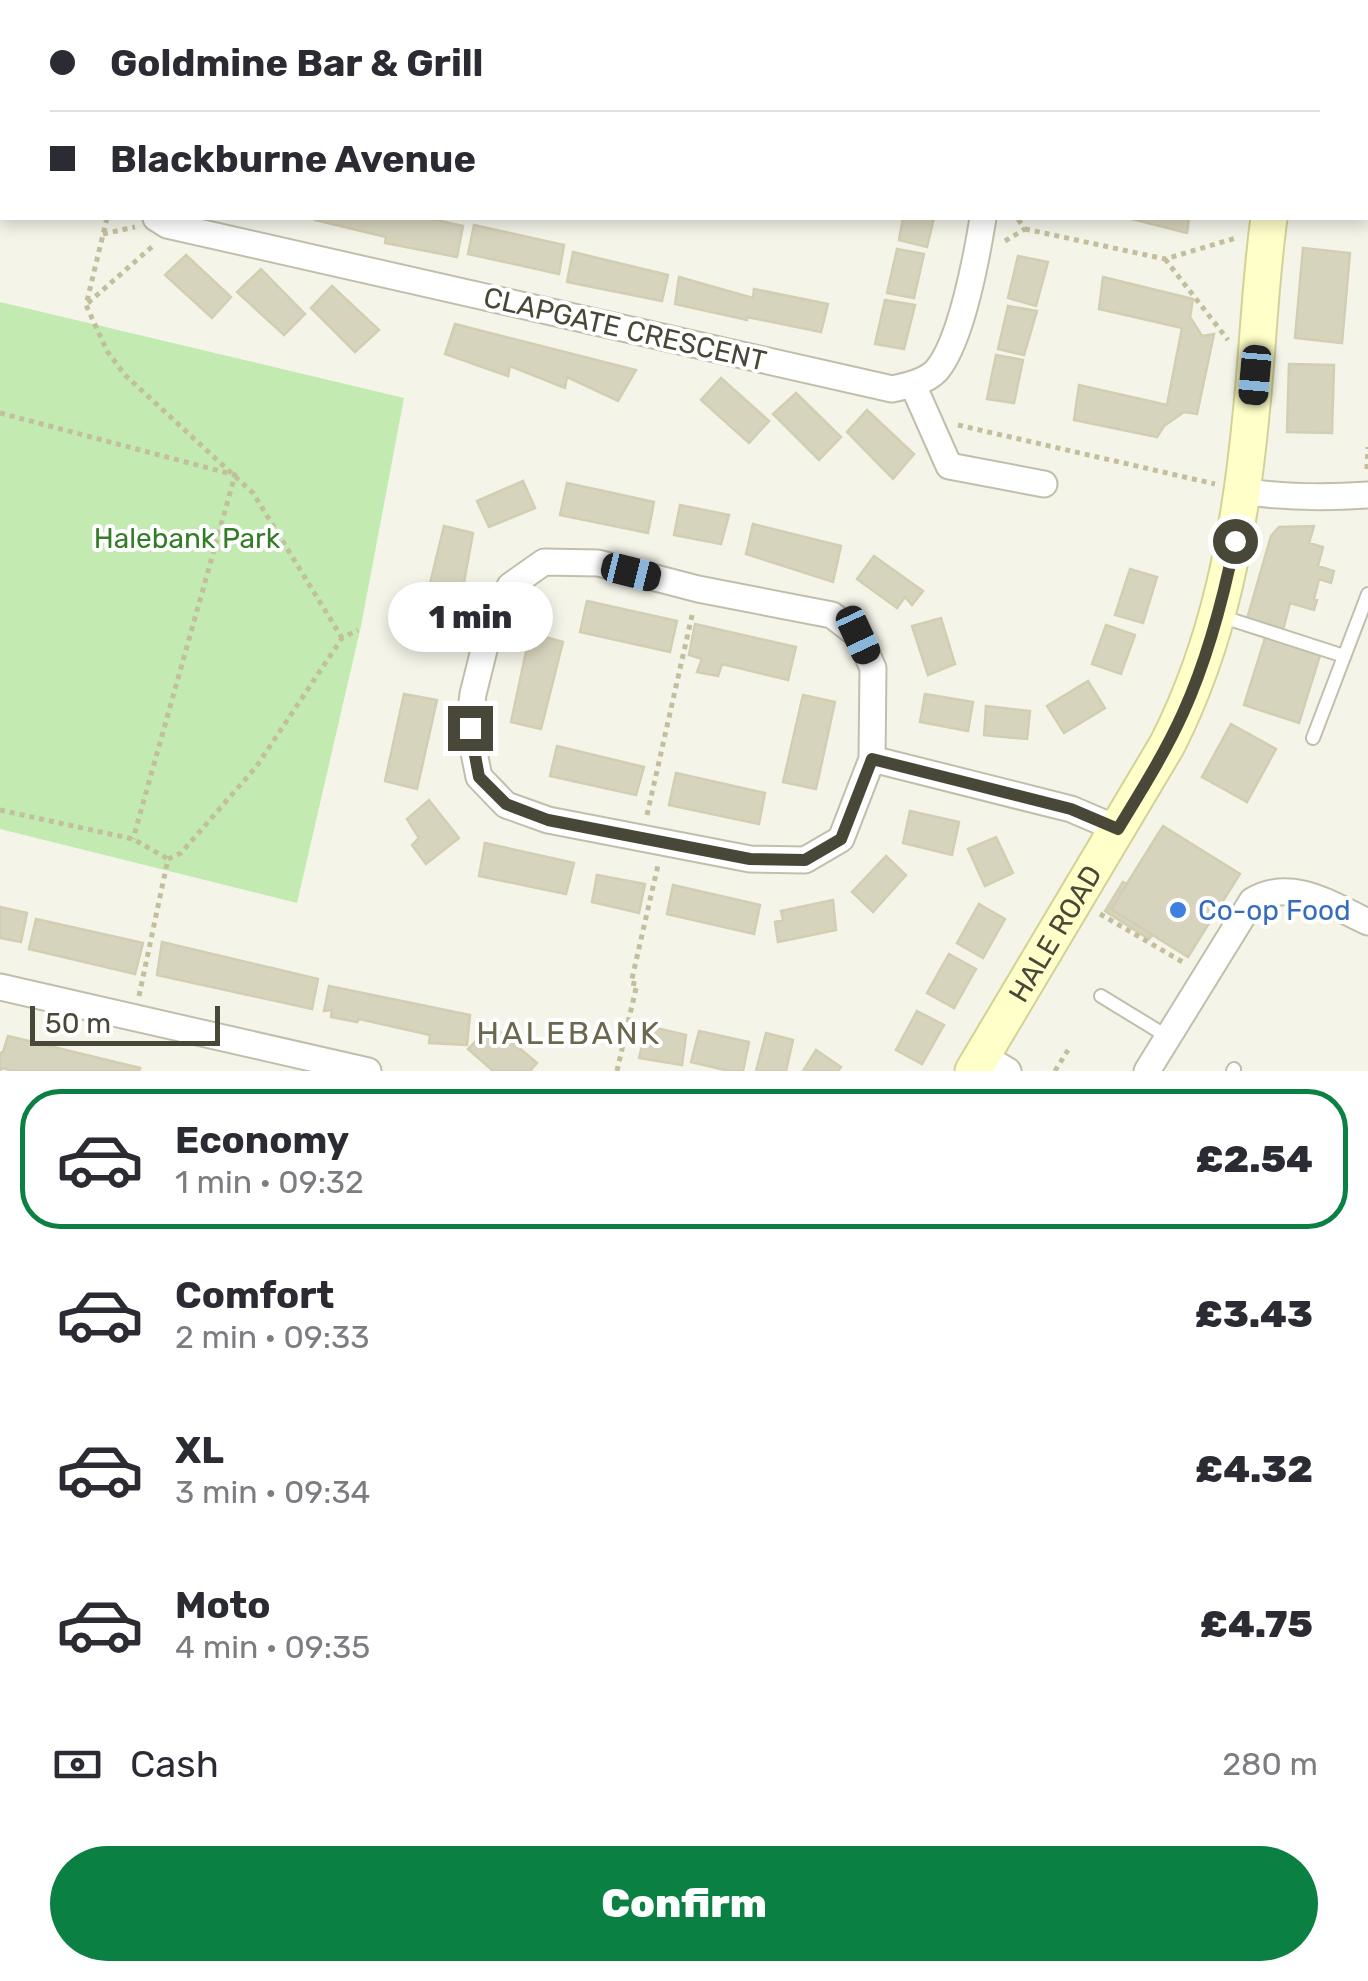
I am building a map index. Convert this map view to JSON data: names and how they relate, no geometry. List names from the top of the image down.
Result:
{
  "streets": {
    "street": ["CLAPGATE CRESCENT", "HALE ROAD"]
  },
  "districts": ["HALEBANK"],
  "parks": ["Halebank Park"],
  "places": ["Co-op Food"],
  "scale_bar": "50 m",
  "page": {
    "banner": ["Goldmine Bar & Grill", "Blackburne Avenue"],
    "bubble": "1 min",
    "scale": "50 m",
    "list": [
      {
        "name": "Economy",
        "note": "1 min · 09:32",
        "value": "£2.54"
      },
      {
        "name": "Comfort",
        "note": "2 min · 09:33",
        "value": "£3.43"
      },
      {
        "name": "XL",
        "note": "3 min · 09:34",
        "value": "£4.32"
      },
      {
        "name": "Moto",
        "note": "4 min · 09:35",
        "value": "£4.75"
      }
    ],
    "pay": ["Cash", "280 m"],
    "buttons": "Confirm"
  }
}
